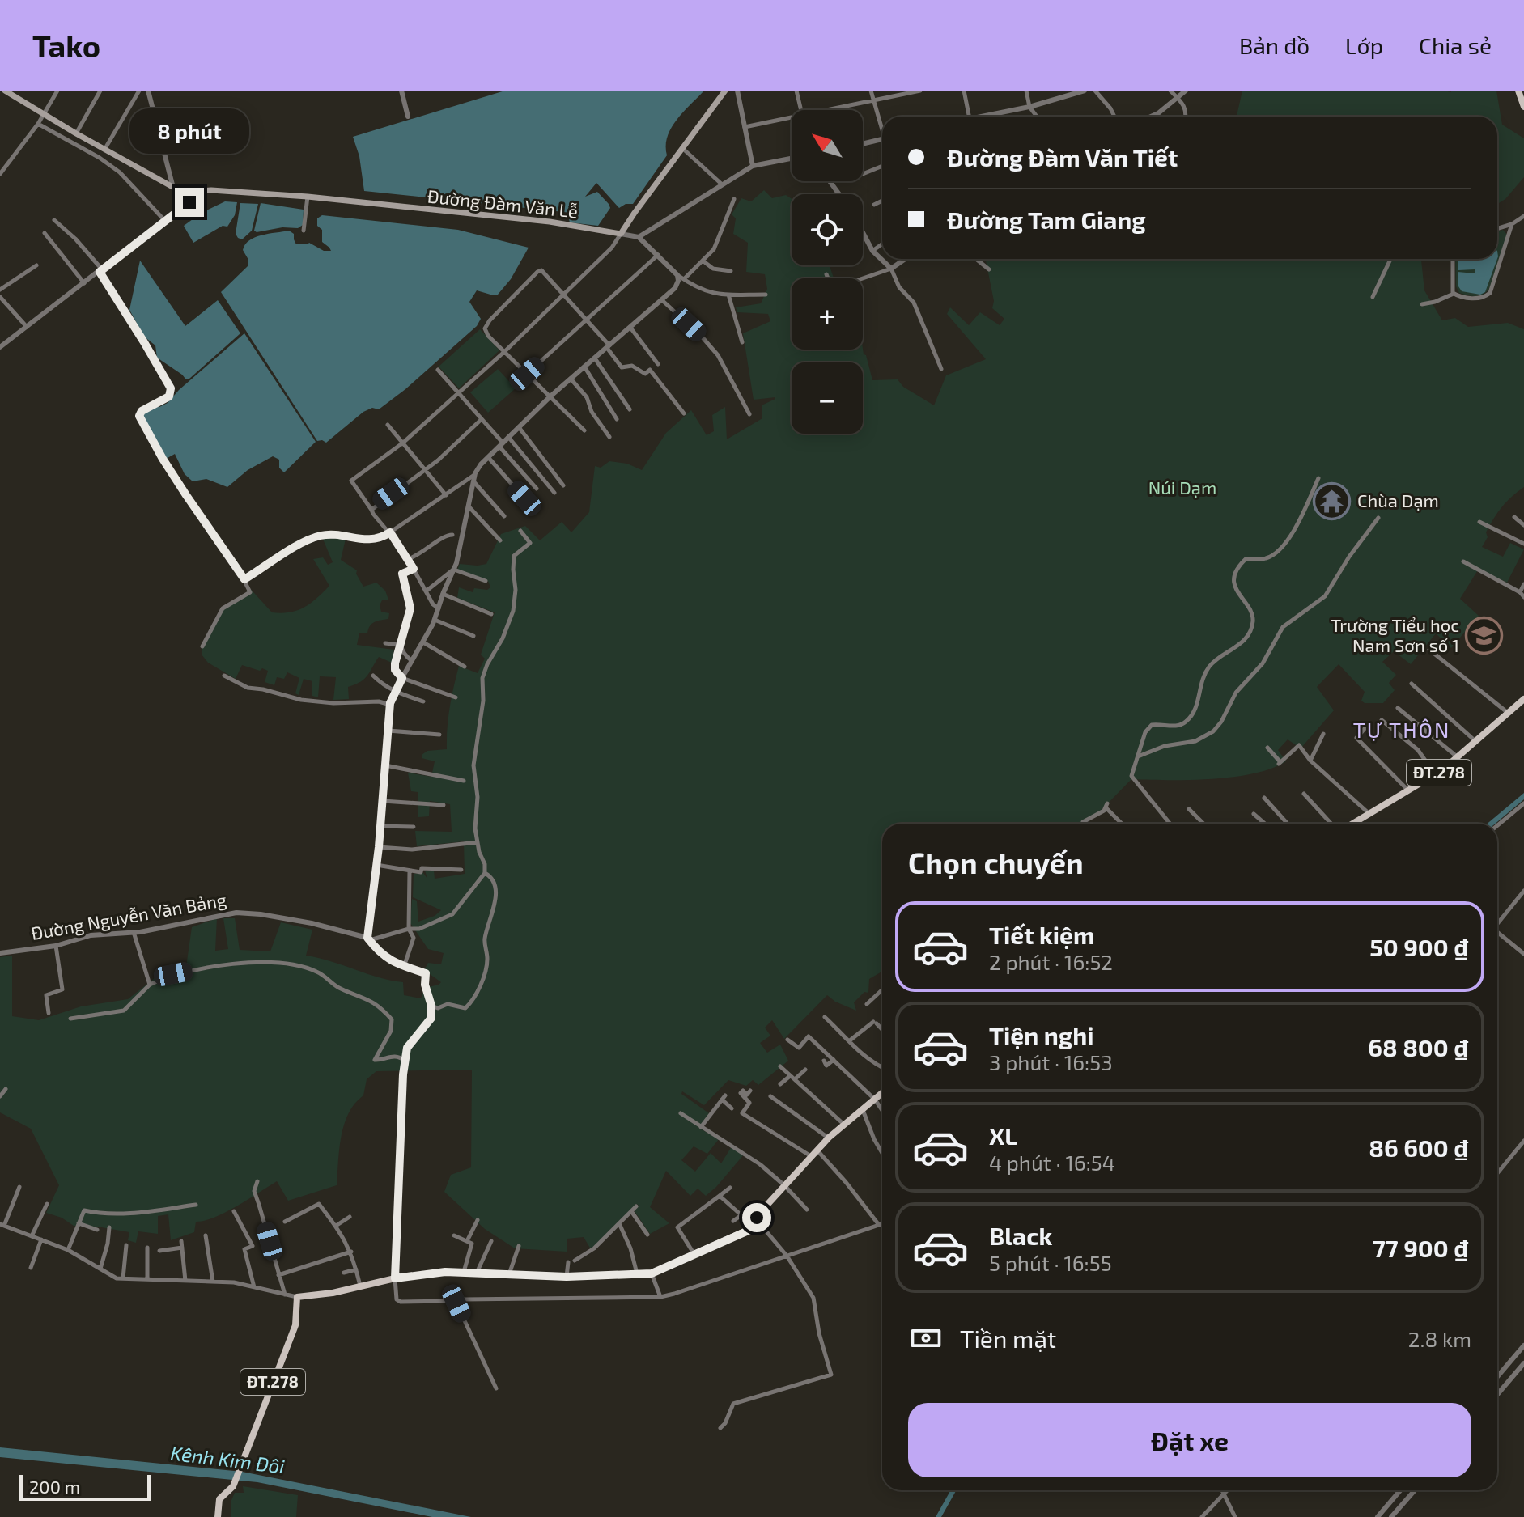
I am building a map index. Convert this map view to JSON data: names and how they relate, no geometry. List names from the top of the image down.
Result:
{
  "streets": {
    "main road": ["Đường Đàm Văn Lễ", "ĐT.278"],
    "street": ["Đường Nguyễn Văn Bảng"]
  },
  "districts": ["TỰ THÔN"],
  "water": ["Kênh Kim Đôi"],
  "parks": ["Núi Dạm"],
  "places": {
    "temple": ["Chùa Dạm"],
    "school or university": ["Trường Tiểu học Nam Sơn số 1"]
  },
  "scale_bar": "200 m",
  "north": "top left",
  "page": {
    "header": "Tako",
    "nav": ["Bản đồ", "Lớp", "Chia sẻ"],
    "bubble": "8 phút",
    "map_buttons": ["+", "−"],
    "banner": ["Đường Đàm Văn Tiết", "Đường Tam Giang"],
    "heading": "Chọn chuyến",
    "list": [
      {
        "name": "Tiết kiệm",
        "note": "2 phút · 16:52",
        "value": "50 900 ₫"
      },
      {
        "name": "Tiện nghi",
        "note": "3 phút · 16:53",
        "value": "68 800 ₫"
      },
      {
        "name": "XL",
        "note": "4 phút · 16:54",
        "value": "86 600 ₫"
      },
      {
        "name": "Black",
        "note": "5 phút · 16:55",
        "value": "77 900 ₫"
      }
    ],
    "pay": ["Tiền mặt", "2.8 km"],
    "buttons": "Đặt xe",
    "scale": "200 m"
  }
}
